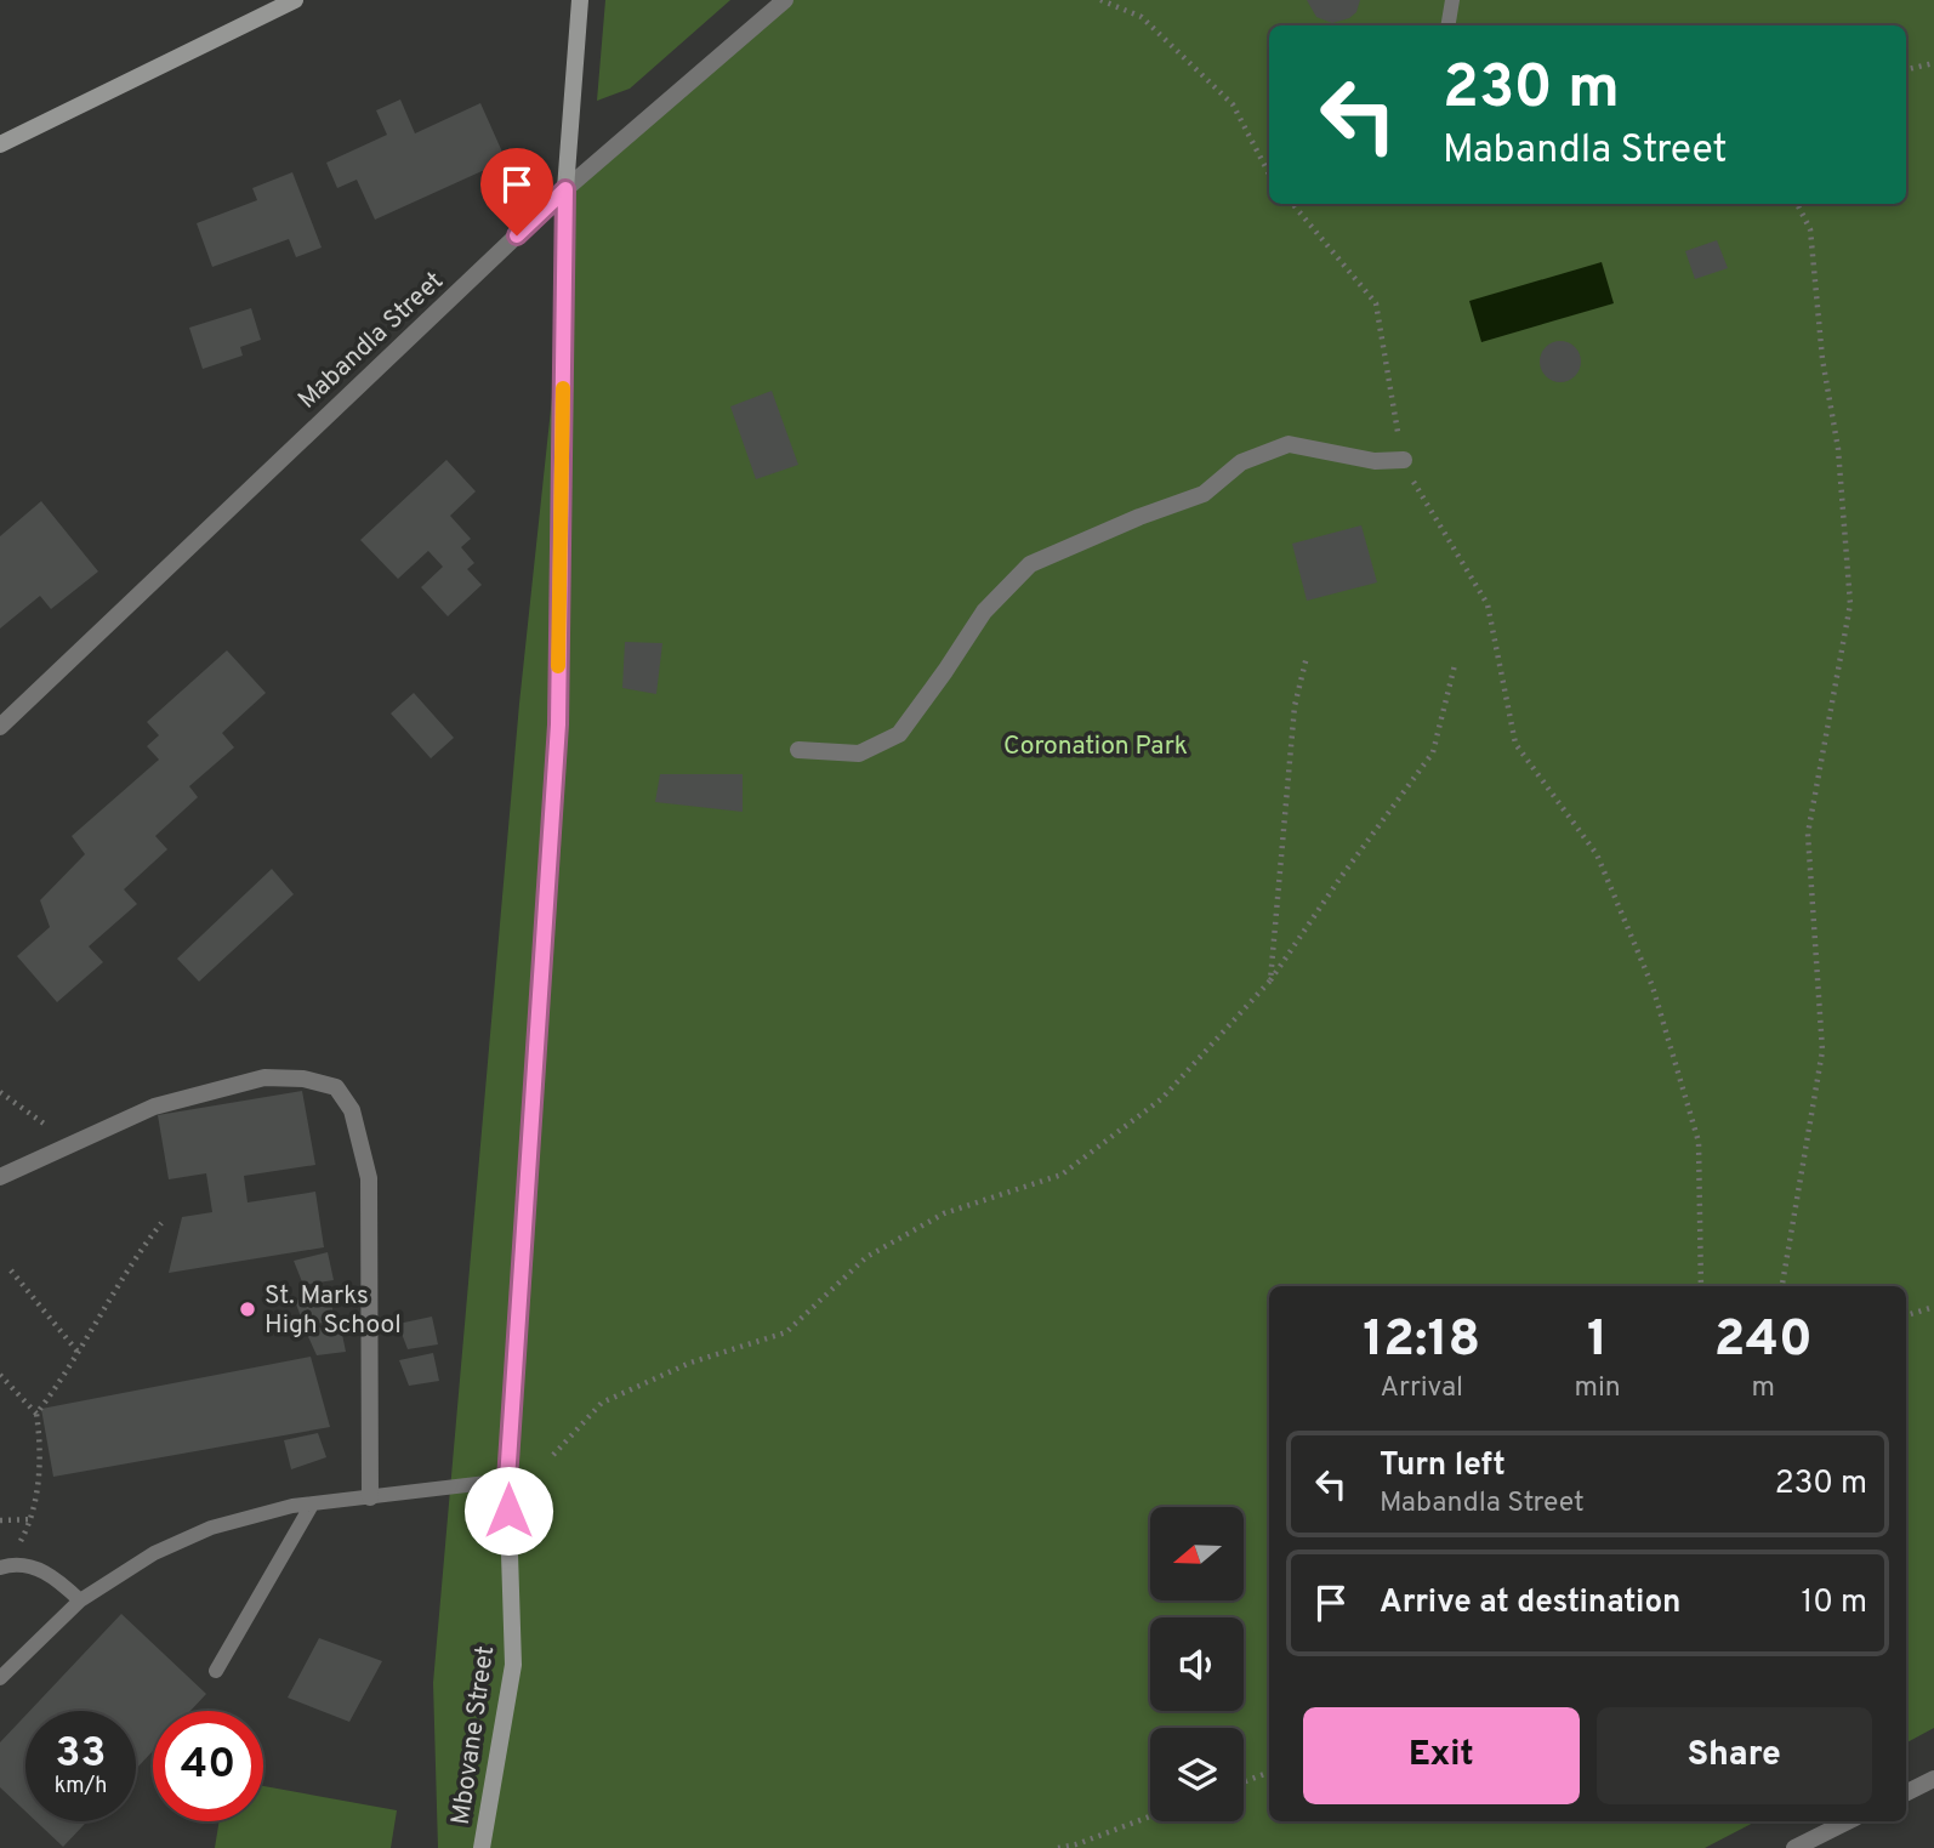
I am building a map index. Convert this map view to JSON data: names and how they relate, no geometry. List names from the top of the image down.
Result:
{
  "streets": {
    "street": ["Mabandla Street", "Mbovane Street"]
  },
  "crossings": [
    ["Mabandla Street", "Mbovane Street"]
  ],
  "parks": ["Coronation Park"],
  "places": ["St. Marks High School"],
  "north": "left",
  "page": {
    "turn": ["230 m", "Mabandla Street"],
    "eta": [
      "12:18",
      "Arrival",
      "1",
      "min",
      "240",
      "m"
    ],
    "list": [
      {
        "name": "Turn left",
        "note": "Mabandla Street",
        "value": "230 m"
      },
      {
        "name": "Arrive at destination",
        "value": "10 m"
      }
    ],
    "buttons": ["Exit", "Share"],
    "speed": "33 km/h",
    "limit": "40"
  }
}
